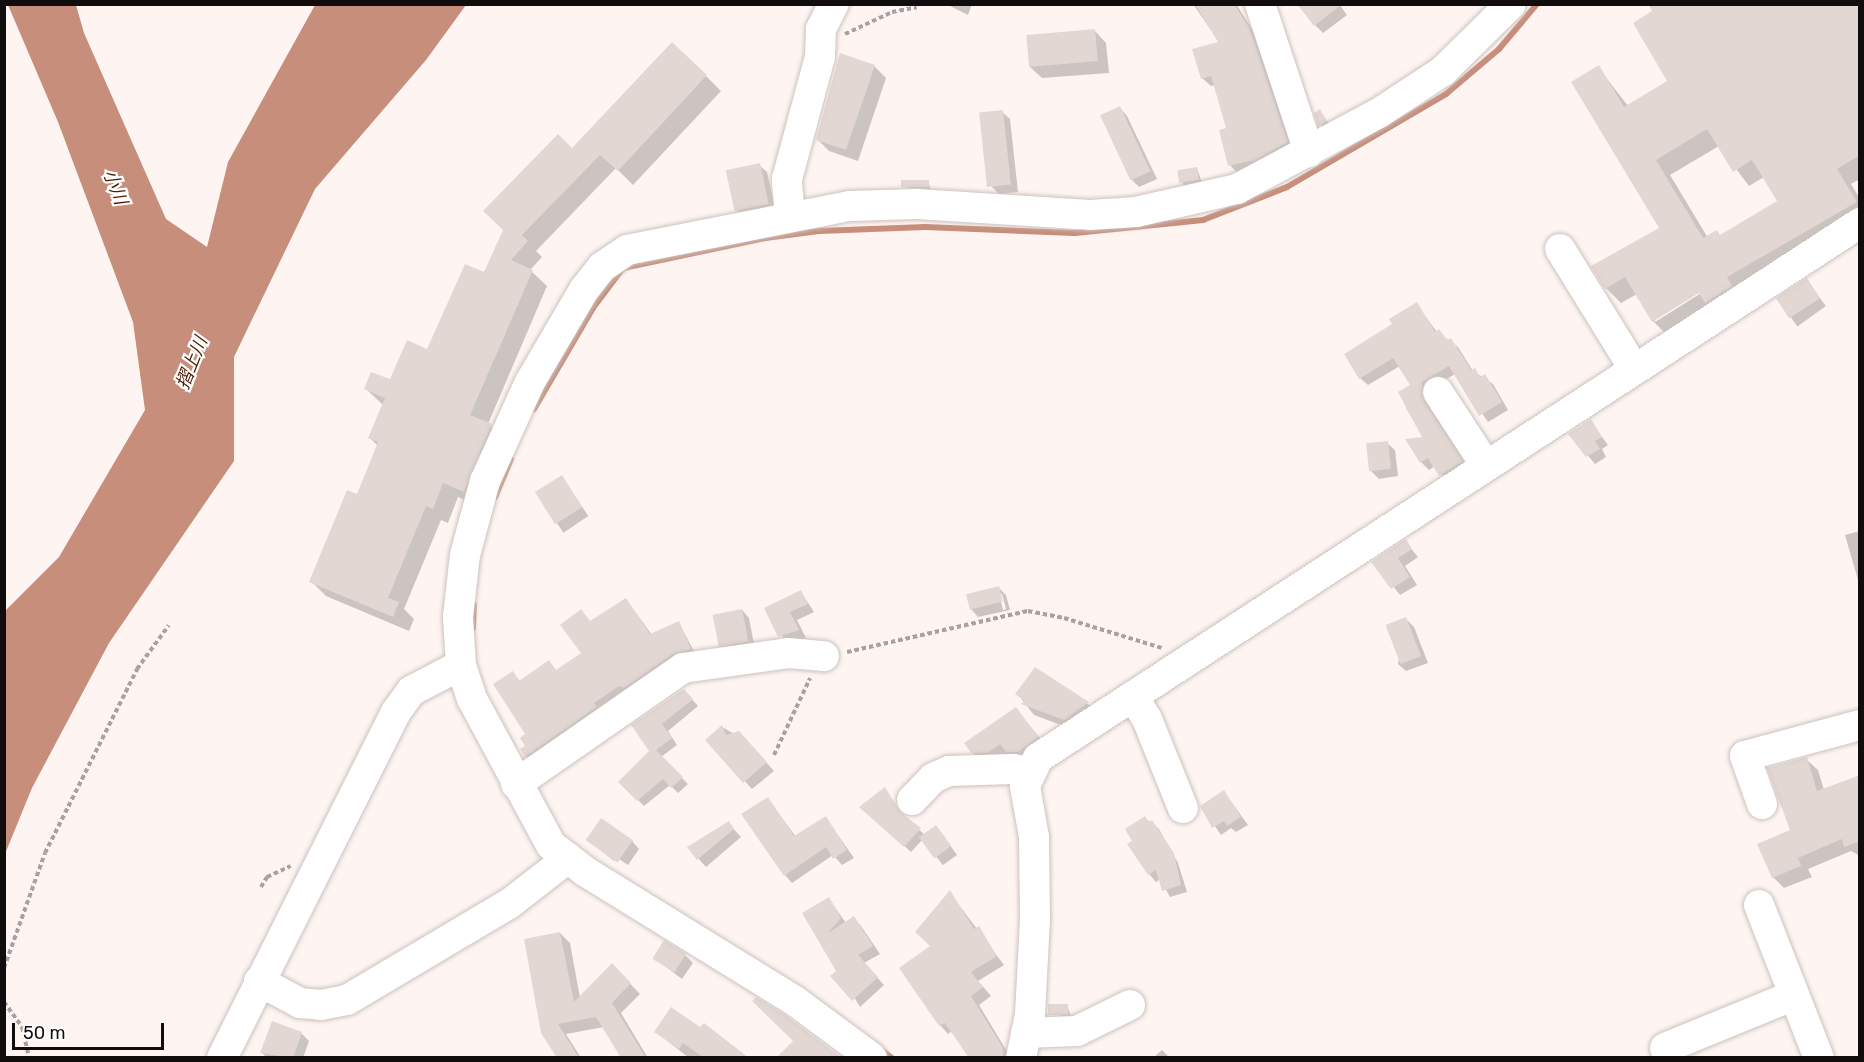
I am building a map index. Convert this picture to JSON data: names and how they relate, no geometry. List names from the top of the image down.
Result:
{
  "water": ["小川", "摺上川"],
  "scale_bar": "50 m"
}
